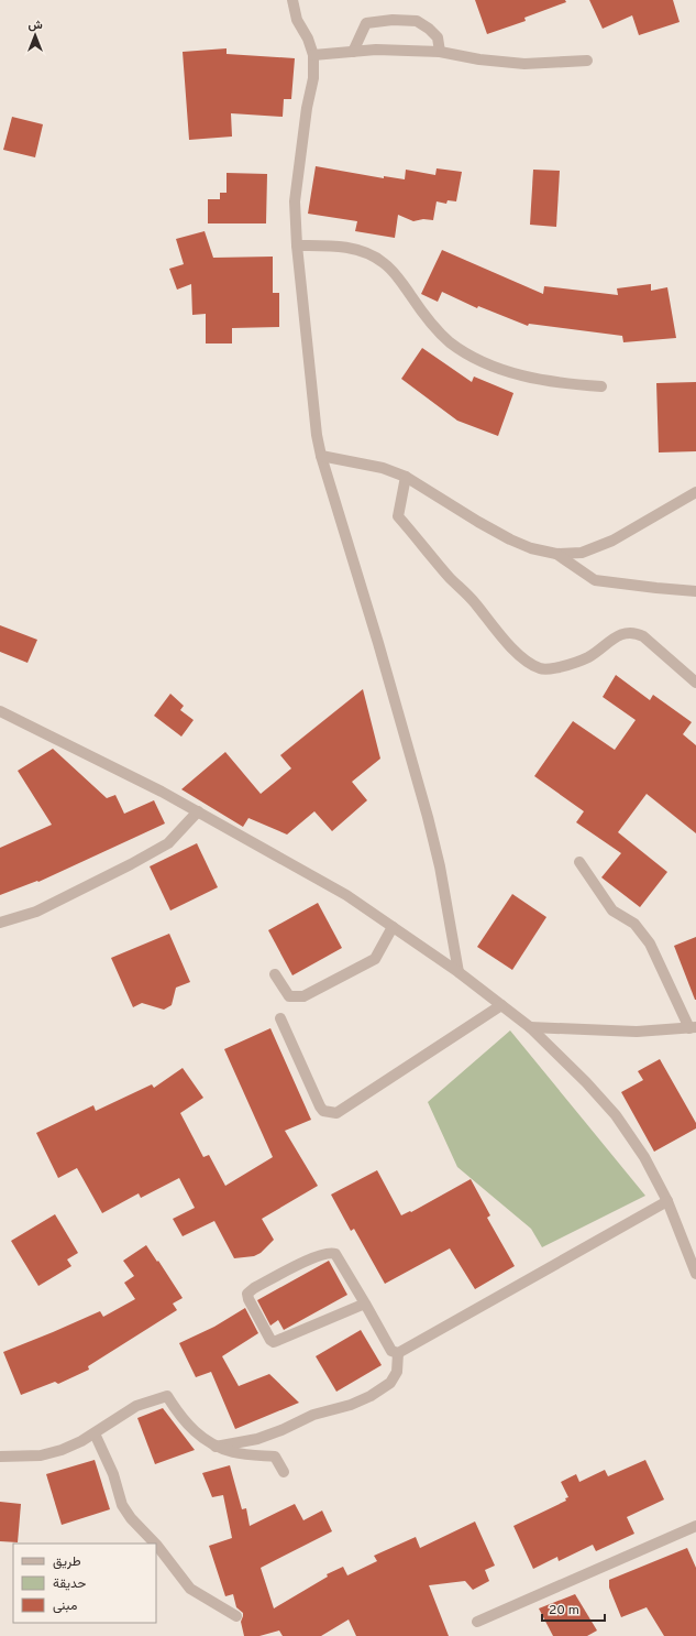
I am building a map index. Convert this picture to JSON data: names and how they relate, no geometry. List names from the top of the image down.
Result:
{
  "legend": ["طريق", "حديقة", "مبنى"],
  "scale_bar": "20 m",
  "north": "top"
}
